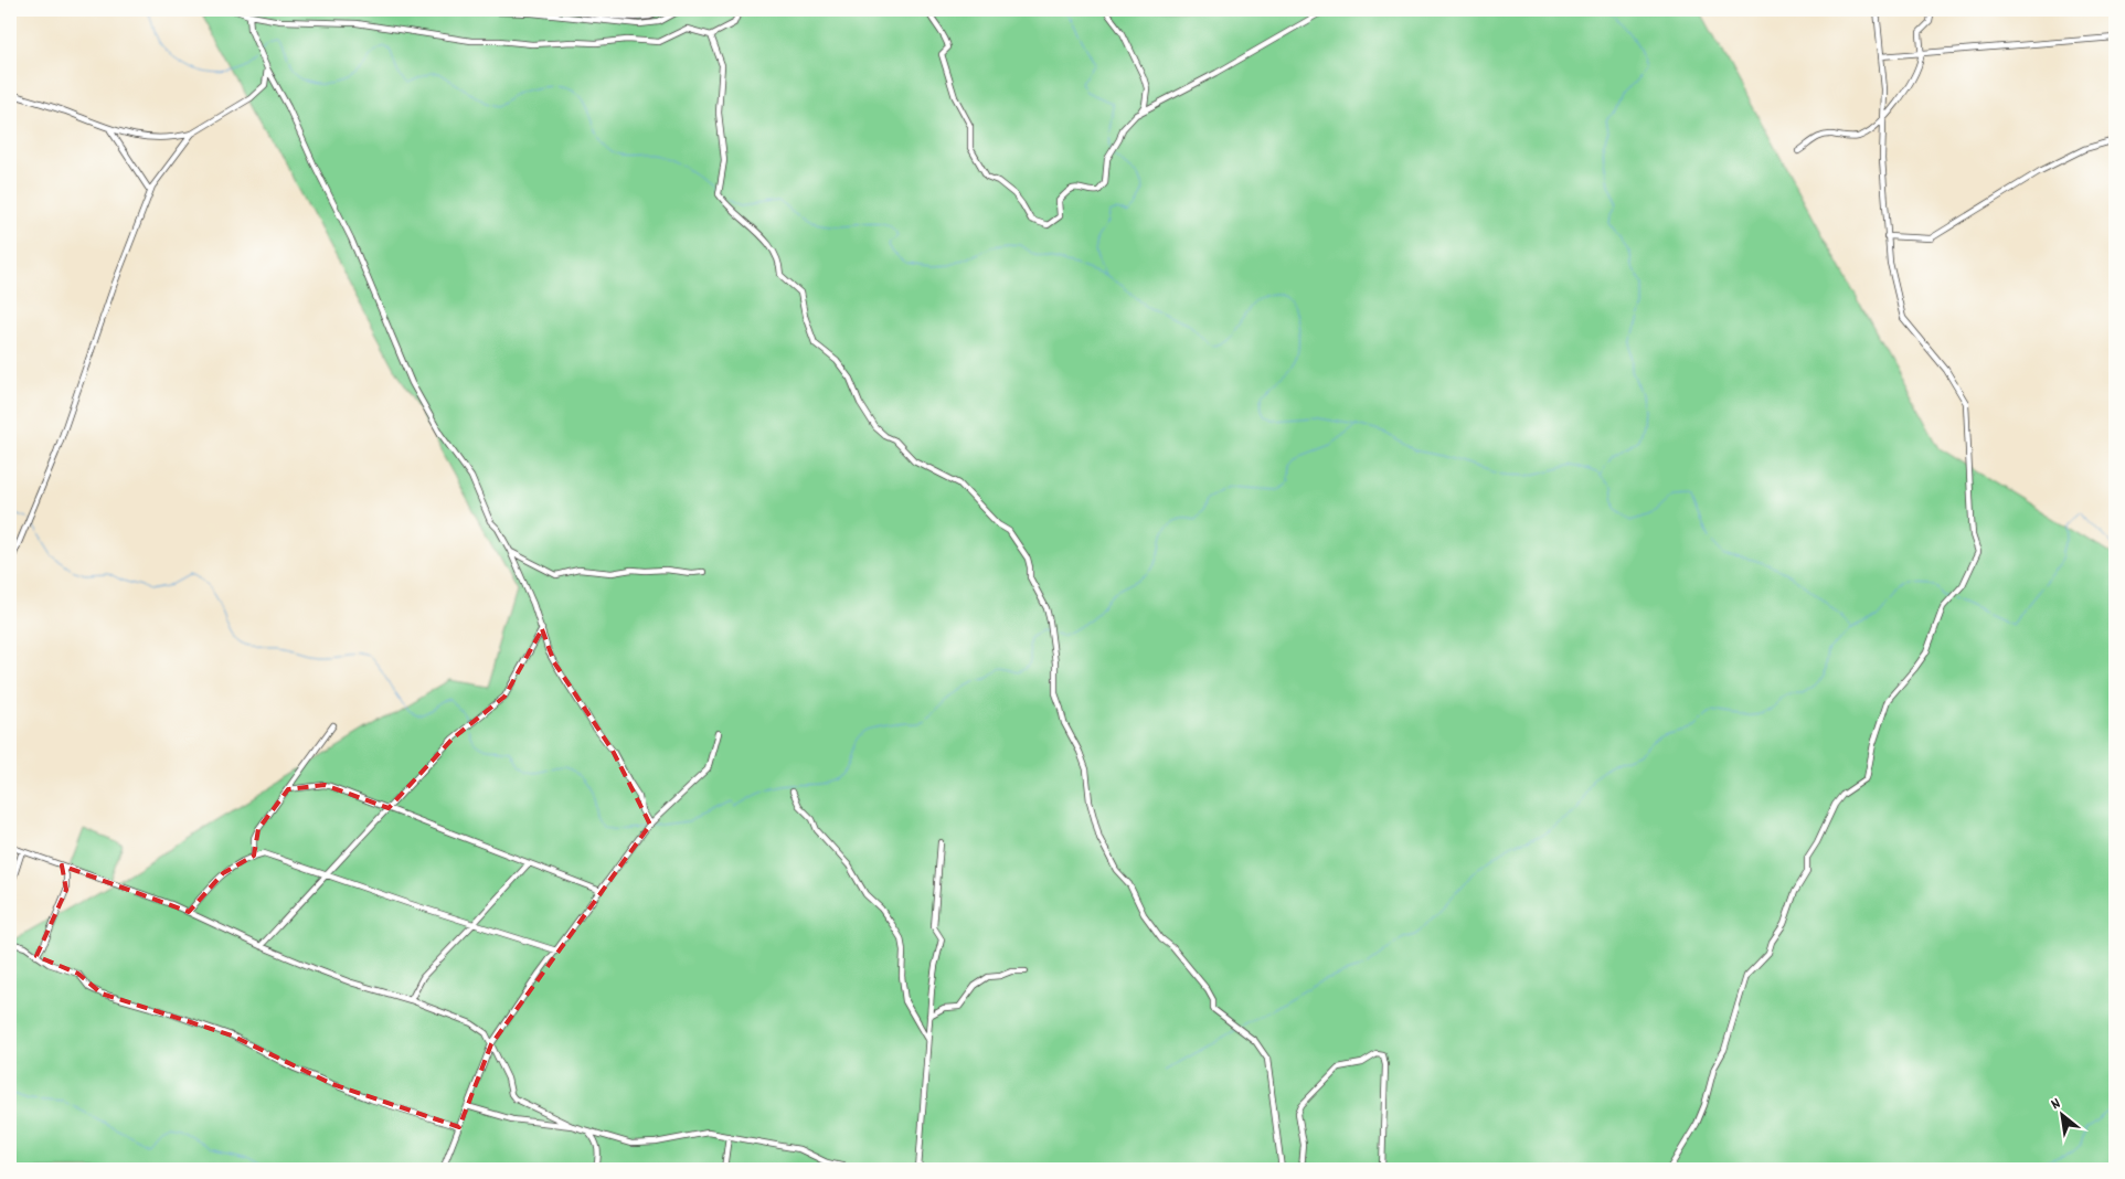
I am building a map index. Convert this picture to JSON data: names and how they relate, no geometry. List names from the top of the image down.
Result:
{
  "north": "top left"
}
